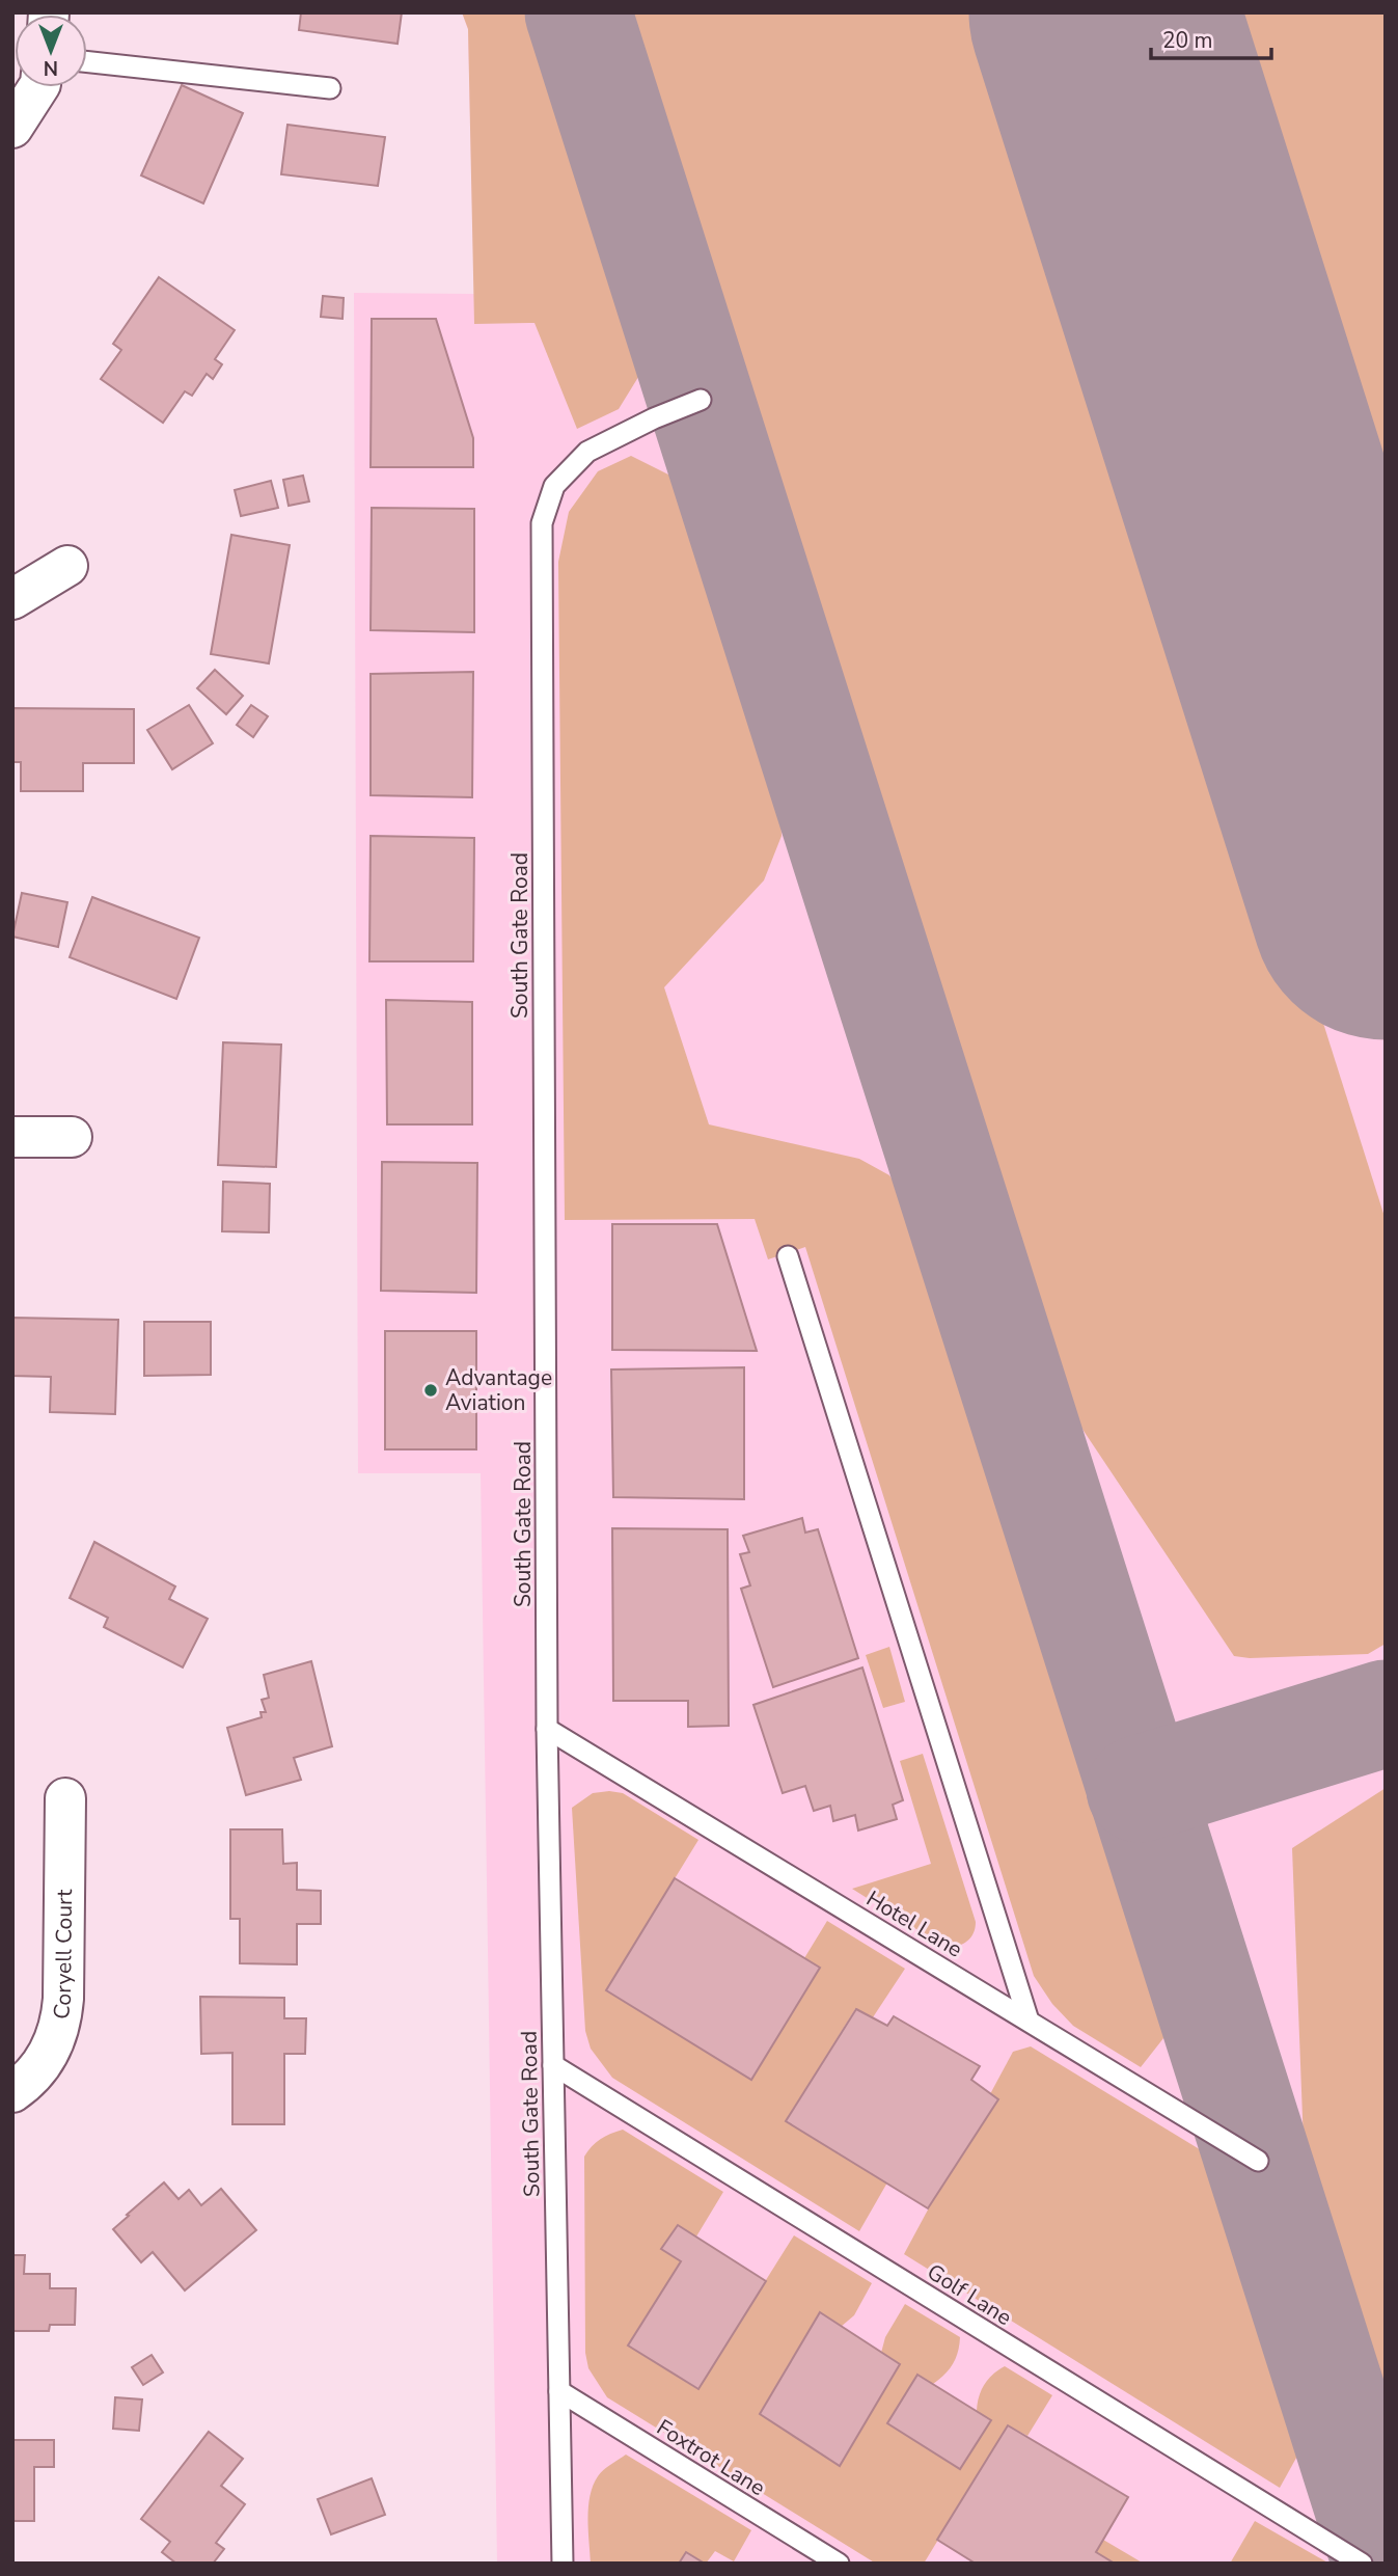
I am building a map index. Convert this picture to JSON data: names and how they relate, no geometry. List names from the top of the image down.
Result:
{
  "streets": {
    "street": ["Coryell Court"],
    "lane": [
      "South Gate Road",
      "Hotel Lane",
      "Golf Lane",
      "Foxtrot Lane"
    ]
  },
  "crossings": [
    ["South Gate Road", "Hotel Lane"],
    ["South Gate Road", "Golf Lane"],
    ["South Gate Road", "Foxtrot Lane"]
  ],
  "places": ["Advantage Aviation"],
  "scale_bar": "20 m",
  "north": "bottom"
}
